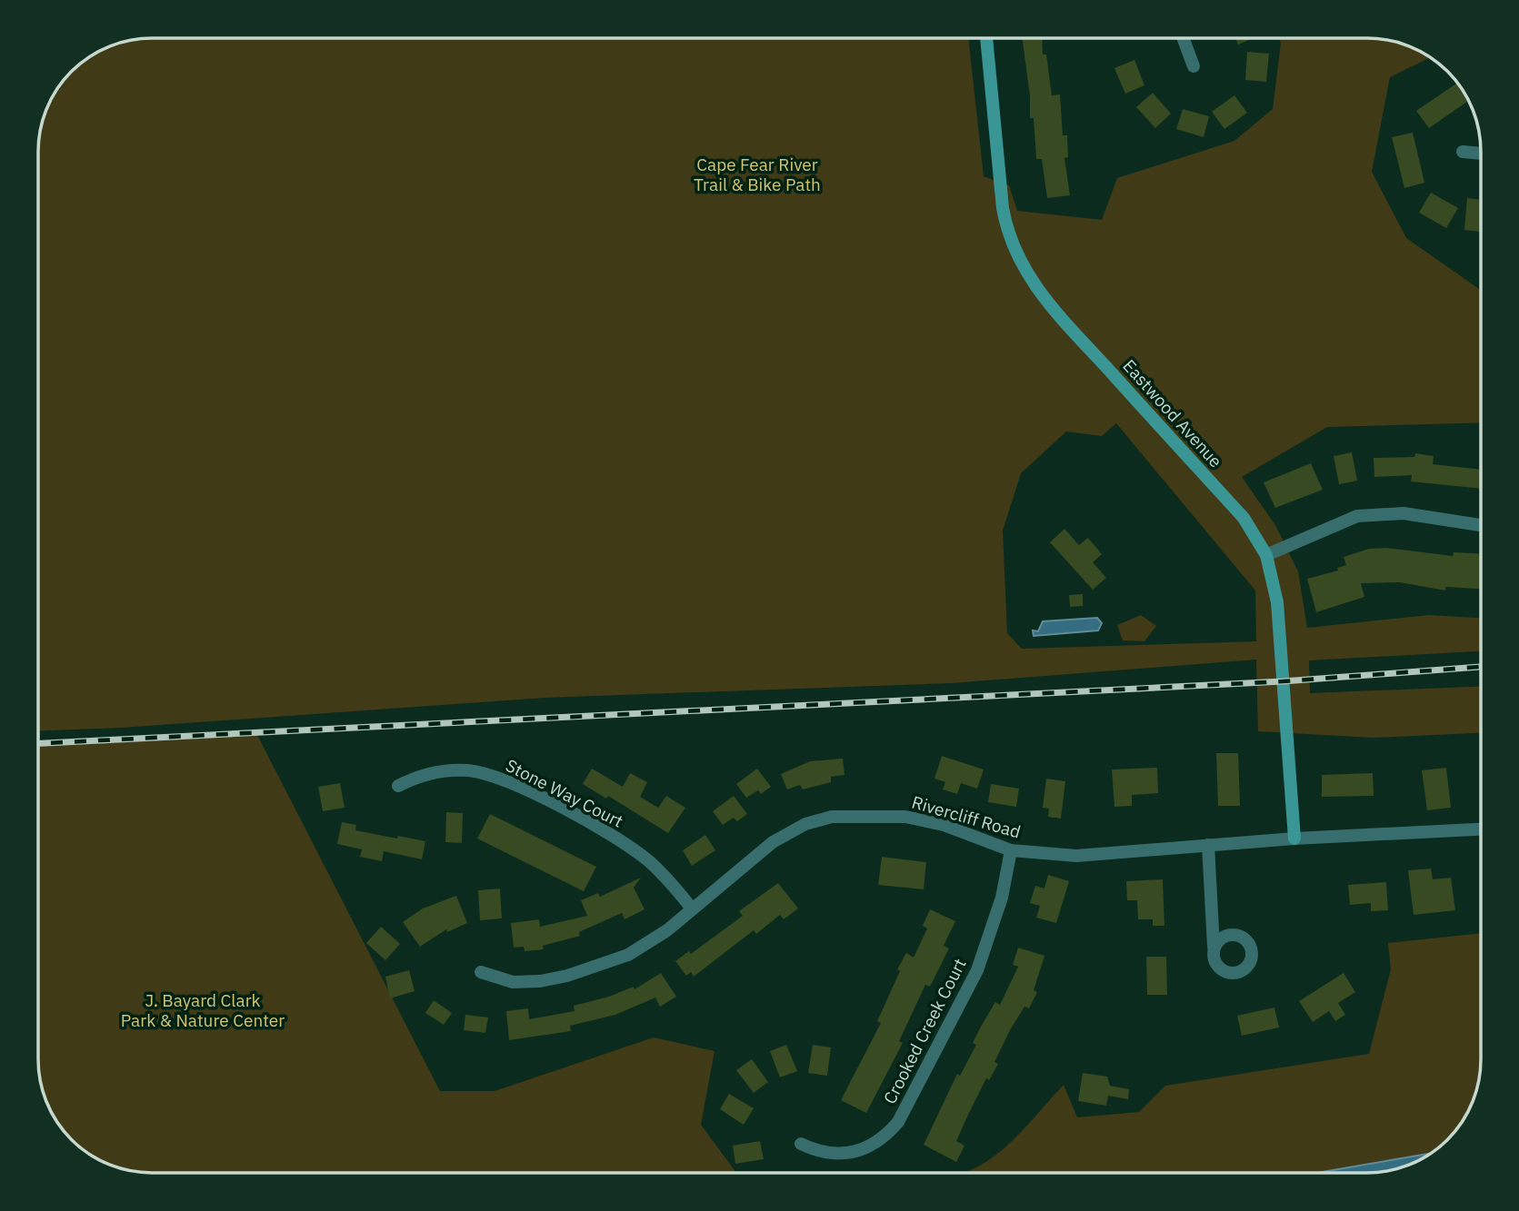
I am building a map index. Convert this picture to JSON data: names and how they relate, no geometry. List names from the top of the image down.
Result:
{
  "streets": {
    "street": [
      "Eastwood Avenue",
      "Stone Way Court",
      "Rivercliff Road",
      "Crooked Creek Court"
    ]
  },
  "crossings": [
    ["Eastwood Avenue", "Rivercliff Road"],
    ["Stone Way Court", "Rivercliff Road"],
    ["Rivercliff Road", "Crooked Creek Court"]
  ],
  "parks": ["Cape Fear River Trail & Bike Path", "J. Bayard Clark Park & Nature Center"]
}
